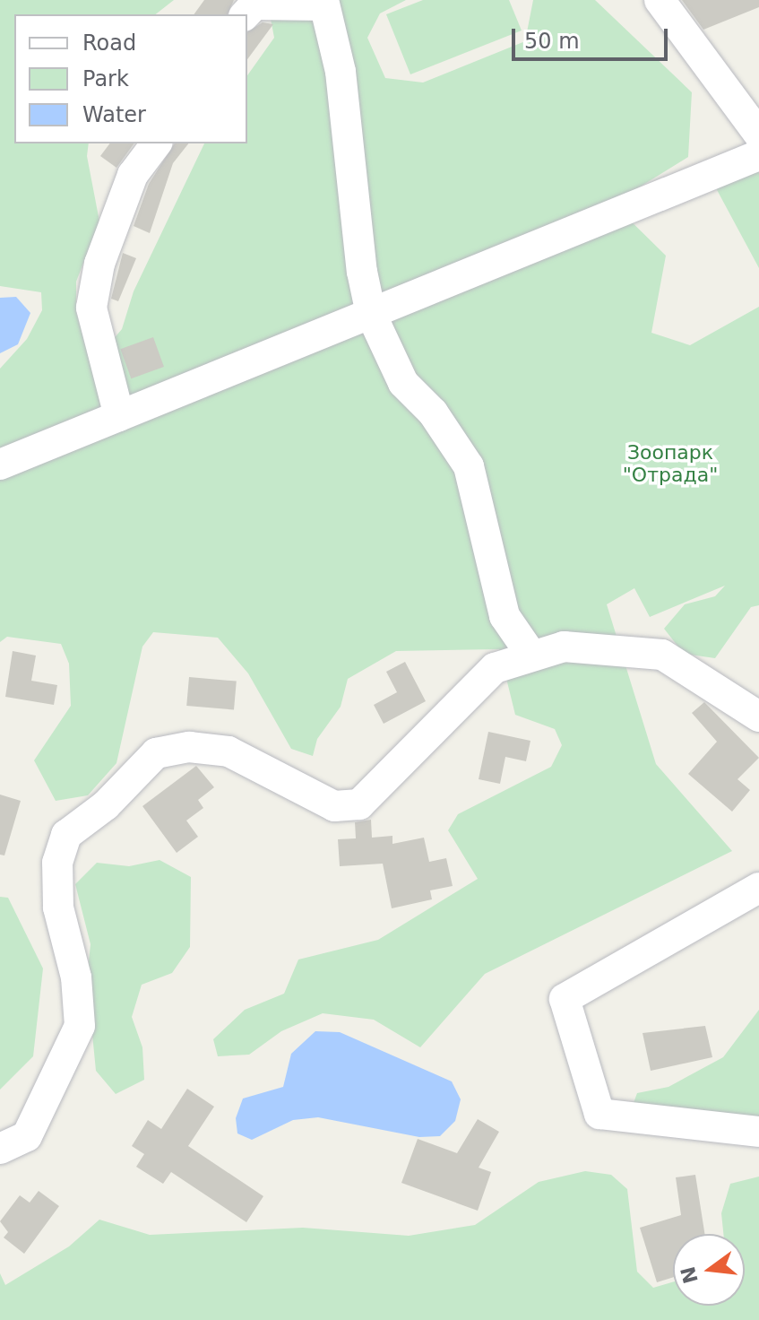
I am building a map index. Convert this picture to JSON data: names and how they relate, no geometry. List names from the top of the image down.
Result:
{
  "parks": ["Зоопарк \"Отрада\""],
  "legend": ["Road", "Park", "Water"],
  "scale_bar": "50 m",
  "north": "left"
}
